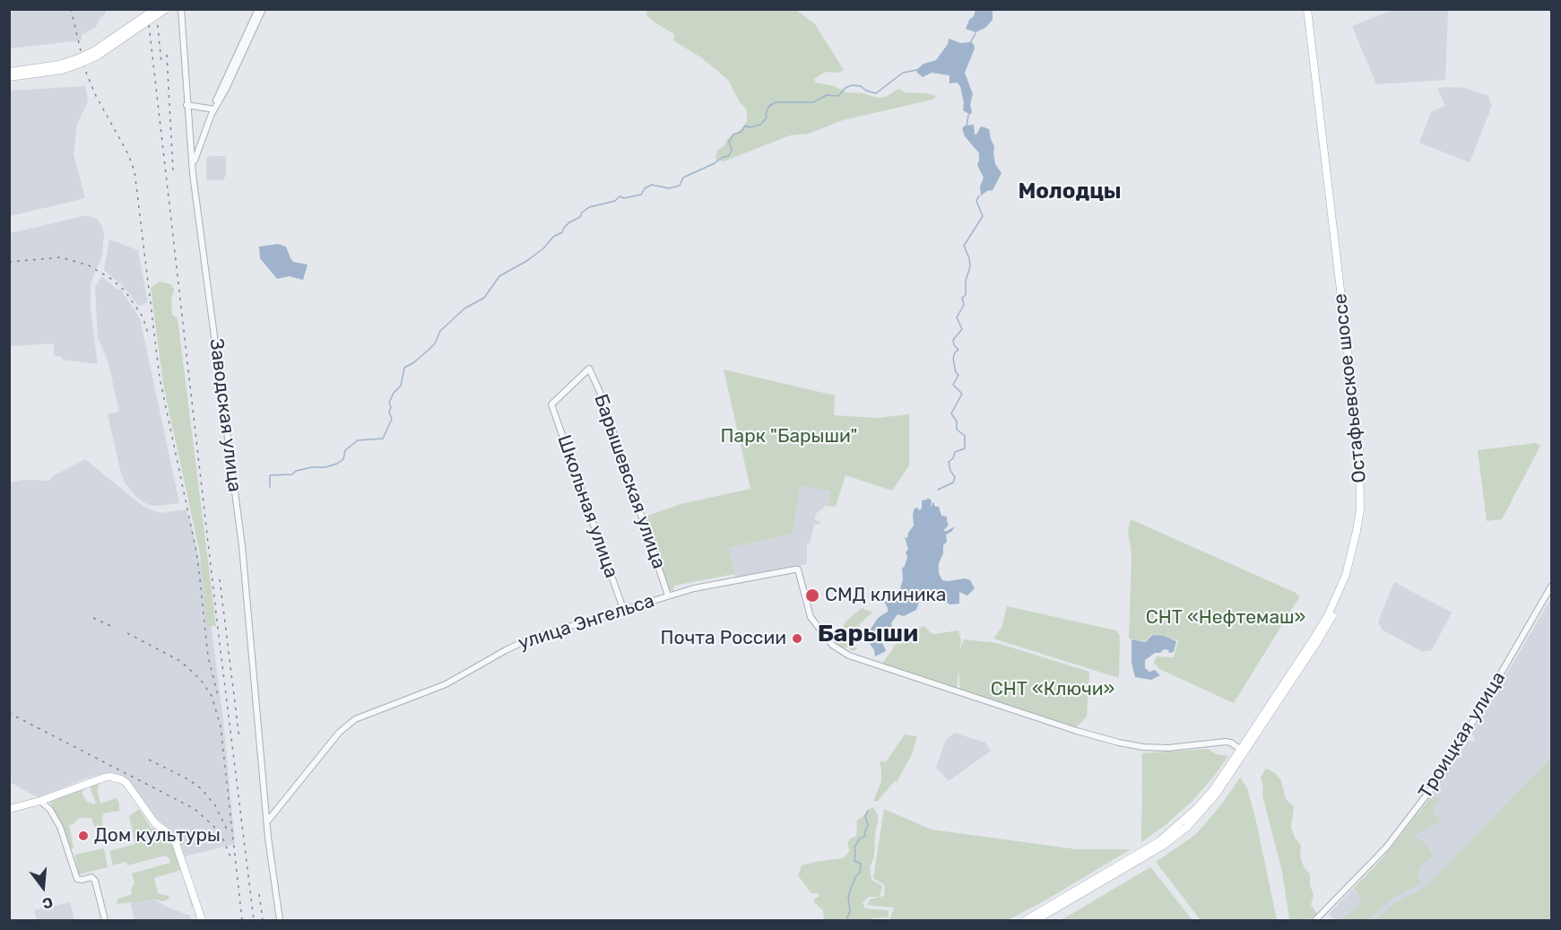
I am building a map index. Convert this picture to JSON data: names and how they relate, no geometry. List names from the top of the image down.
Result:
{
  "streets": {
    "main road": ["Остафьевское шоссе"],
    "street": [
      "Заводская улица",
      "Барышевская улица",
      "Школьная улица",
      "улица Энгельса",
      "Троицкая улица"
    ]
  },
  "crossings": [
    ["Остафьевское шоссе", "улица Энгельса"],
    ["Заводская улица", "улица Энгельса"],
    ["Барышевская улица", "Школьная улица"],
    ["Барышевская улица", "улица Энгельса"],
    ["Школьная улица", "улица Энгельса"]
  ],
  "districts": ["Молодцы", "Барыши"],
  "parks": ["Парк \"Барыши\"", "СНТ «Нефтемаш»", "СНТ «Ключи»"],
  "places": ["СМД клиника", "Почта России", "Дом культуры"],
  "north": "bottom"
}
